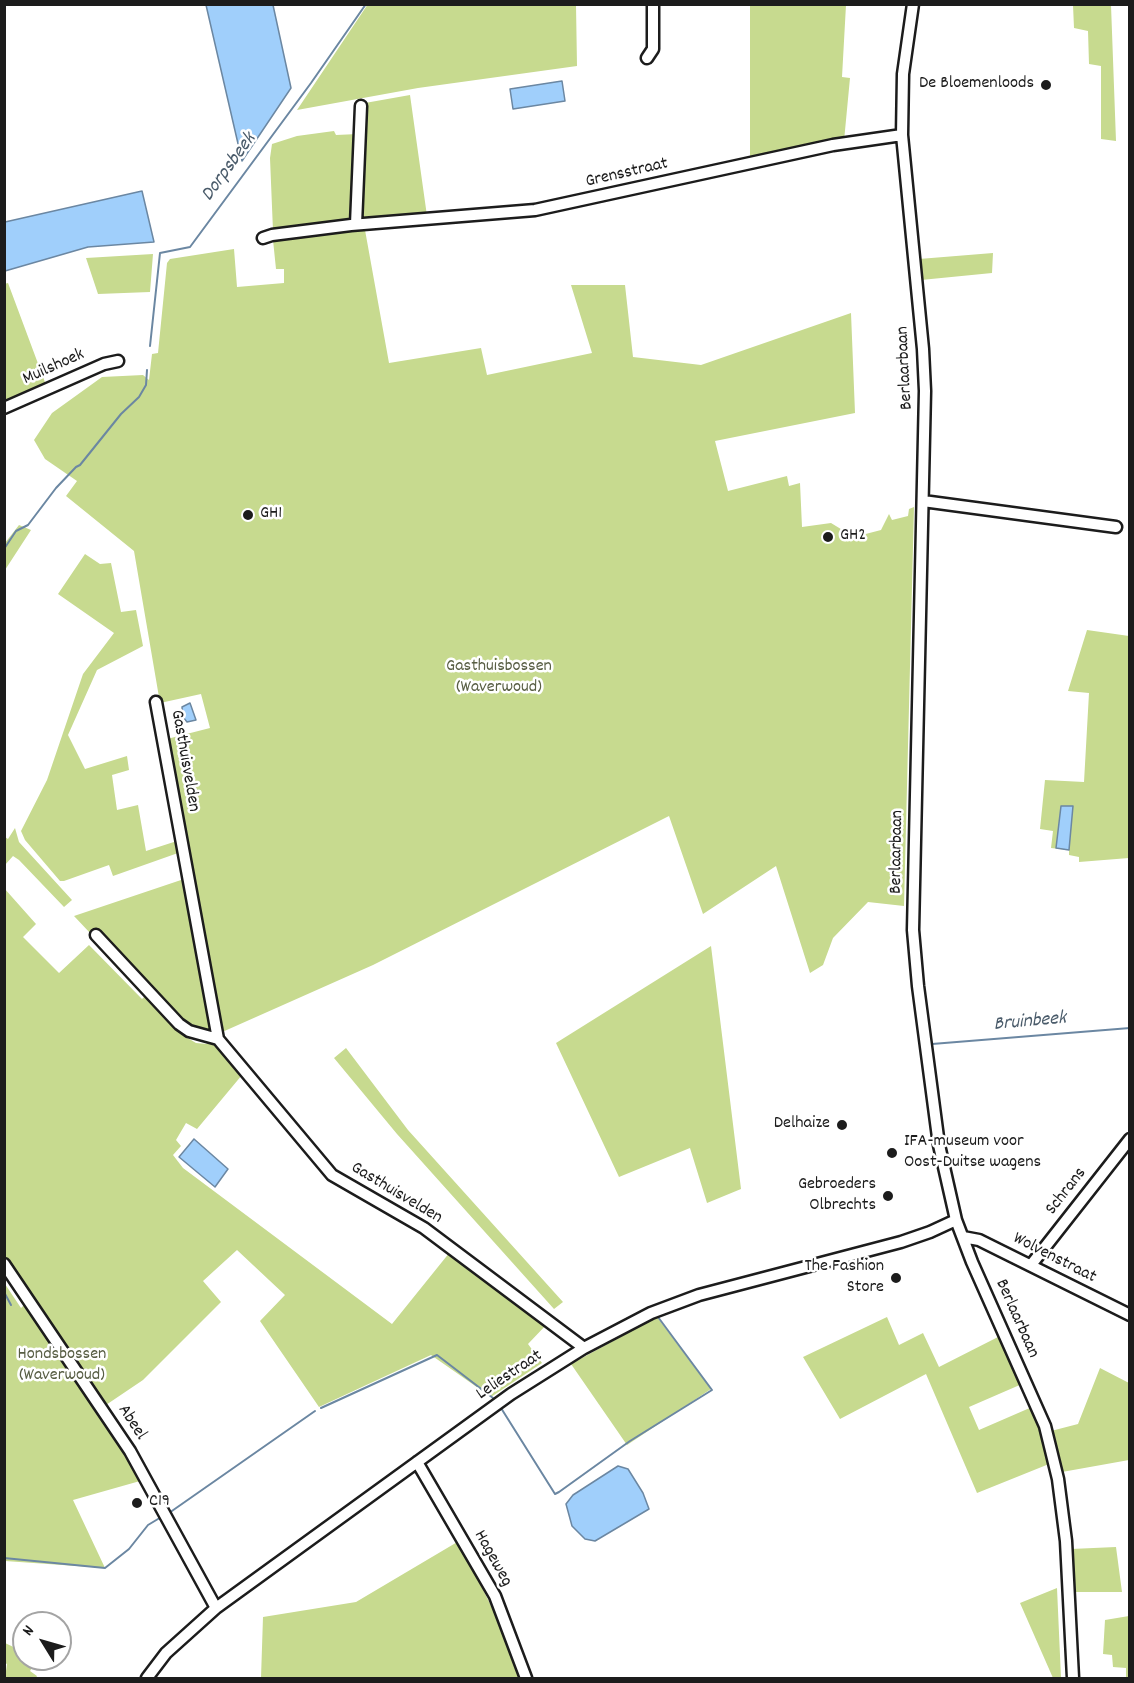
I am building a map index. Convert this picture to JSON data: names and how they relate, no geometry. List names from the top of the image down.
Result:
{
  "streets": {
    "street": [
      "Grensstraat",
      "Muilshoek",
      "Berlaarbaan",
      "Gasthuisvelden",
      "Schrans",
      "Wolvenstraat",
      "Leliestraat",
      "Abeel",
      "Hageweg"
    ]
  },
  "crossings": [
    ["Grensstraat", "Berlaarbaan"],
    ["Berlaarbaan", "Wolvenstraat"],
    ["Berlaarbaan", "Leliestraat"],
    ["Gasthuisvelden", "Leliestraat"],
    ["Schrans", "Wolvenstraat"],
    ["Leliestraat", "Abeel"],
    ["Leliestraat", "Hageweg"]
  ],
  "water": ["Dorpsbeek", "Bruinbeek"],
  "parks": ["Gasthuisbossen (Waverwoud)", "Hondsbossen (Waverwoud)"],
  "places": [
    "De Bloemenloods",
    "GH1",
    "GH2",
    "Delhaize",
    "IFA-museum voor Oost-Duitse wagens",
    "Gebroeders Olbrechts",
    "The Fashion Store",
    "C19"
  ],
  "north": "top left"
}
